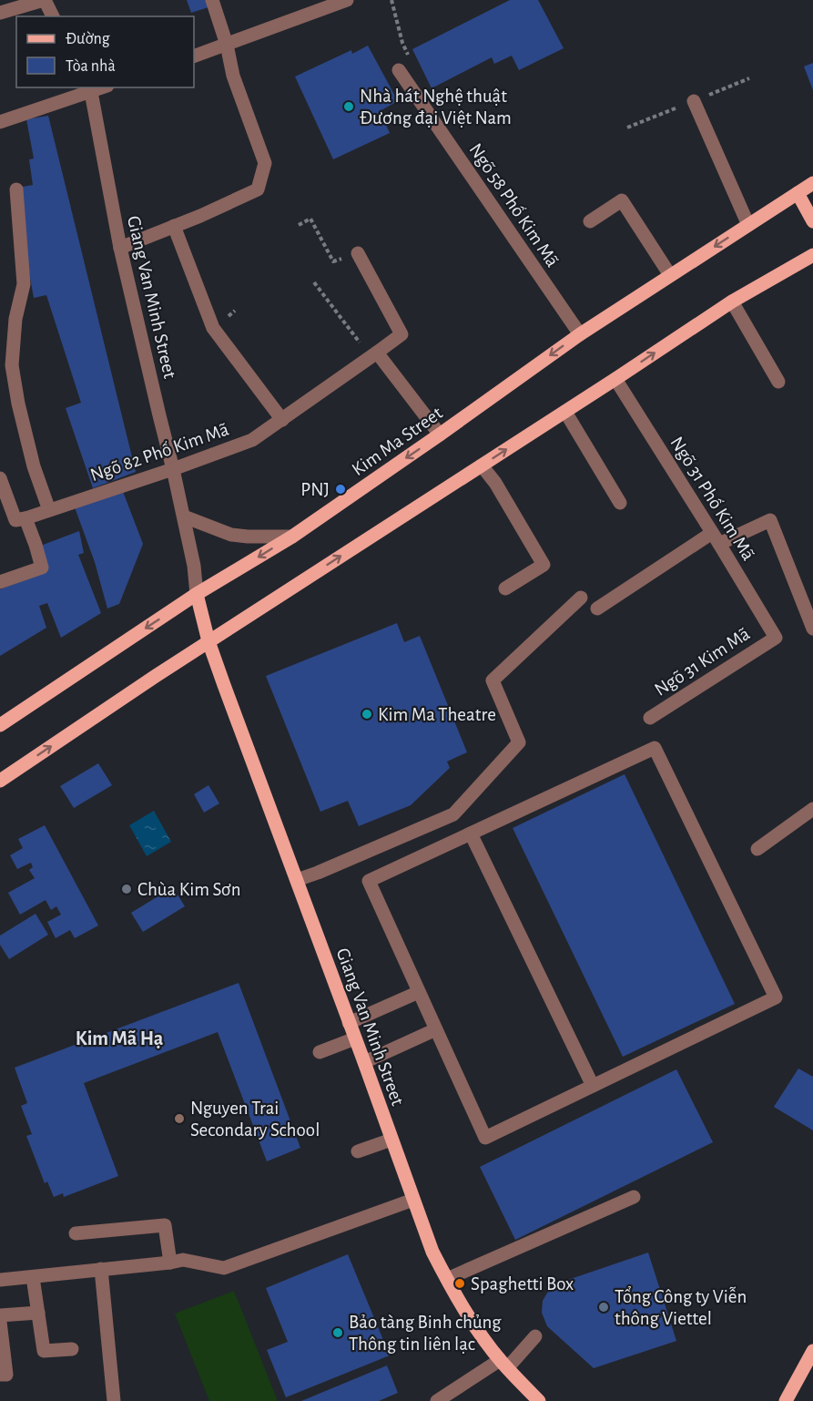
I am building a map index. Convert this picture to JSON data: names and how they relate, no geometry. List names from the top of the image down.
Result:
{
  "streets": {
    "main road": ["Giang Van Minh Street", "Kim Ma Street"],
    "street": [
      "Ngõ 58 Phố Kim Mã",
      "Ngõ 82 Phố Kim Mã",
      "Ngõ 31 Phố Kim Mã",
      "Ngõ 31 Kim Mã"
    ]
  },
  "crossings": [
    ["Ngõ 58 Phố Kim Mã", "Kim Ma Street"],
    ["Giang Van Minh Street", "Kim Ma Street"],
    ["Giang Van Minh Street", "Ngõ 82 Phố Kim Mã"],
    ["Ngõ 31 Phố Kim Mã", "Ngõ 31 Kim Mã"]
  ],
  "districts": ["Kim Mã Hạ"],
  "places": [
    "Nhà hát Nghệ thuật Đương đại Việt Nam",
    "PNJ",
    "Kim Ma Theatre",
    "Chùa Kim Sơn",
    "Nguyen Trai Secondary School",
    "Spaghetti Box",
    "Tổng Công ty Viễn thông Viettel",
    "Bảo tàng Binh chủng Thông tin liên lạc"
  ],
  "legend": ["Đường", "Tòa nhà"]
}
